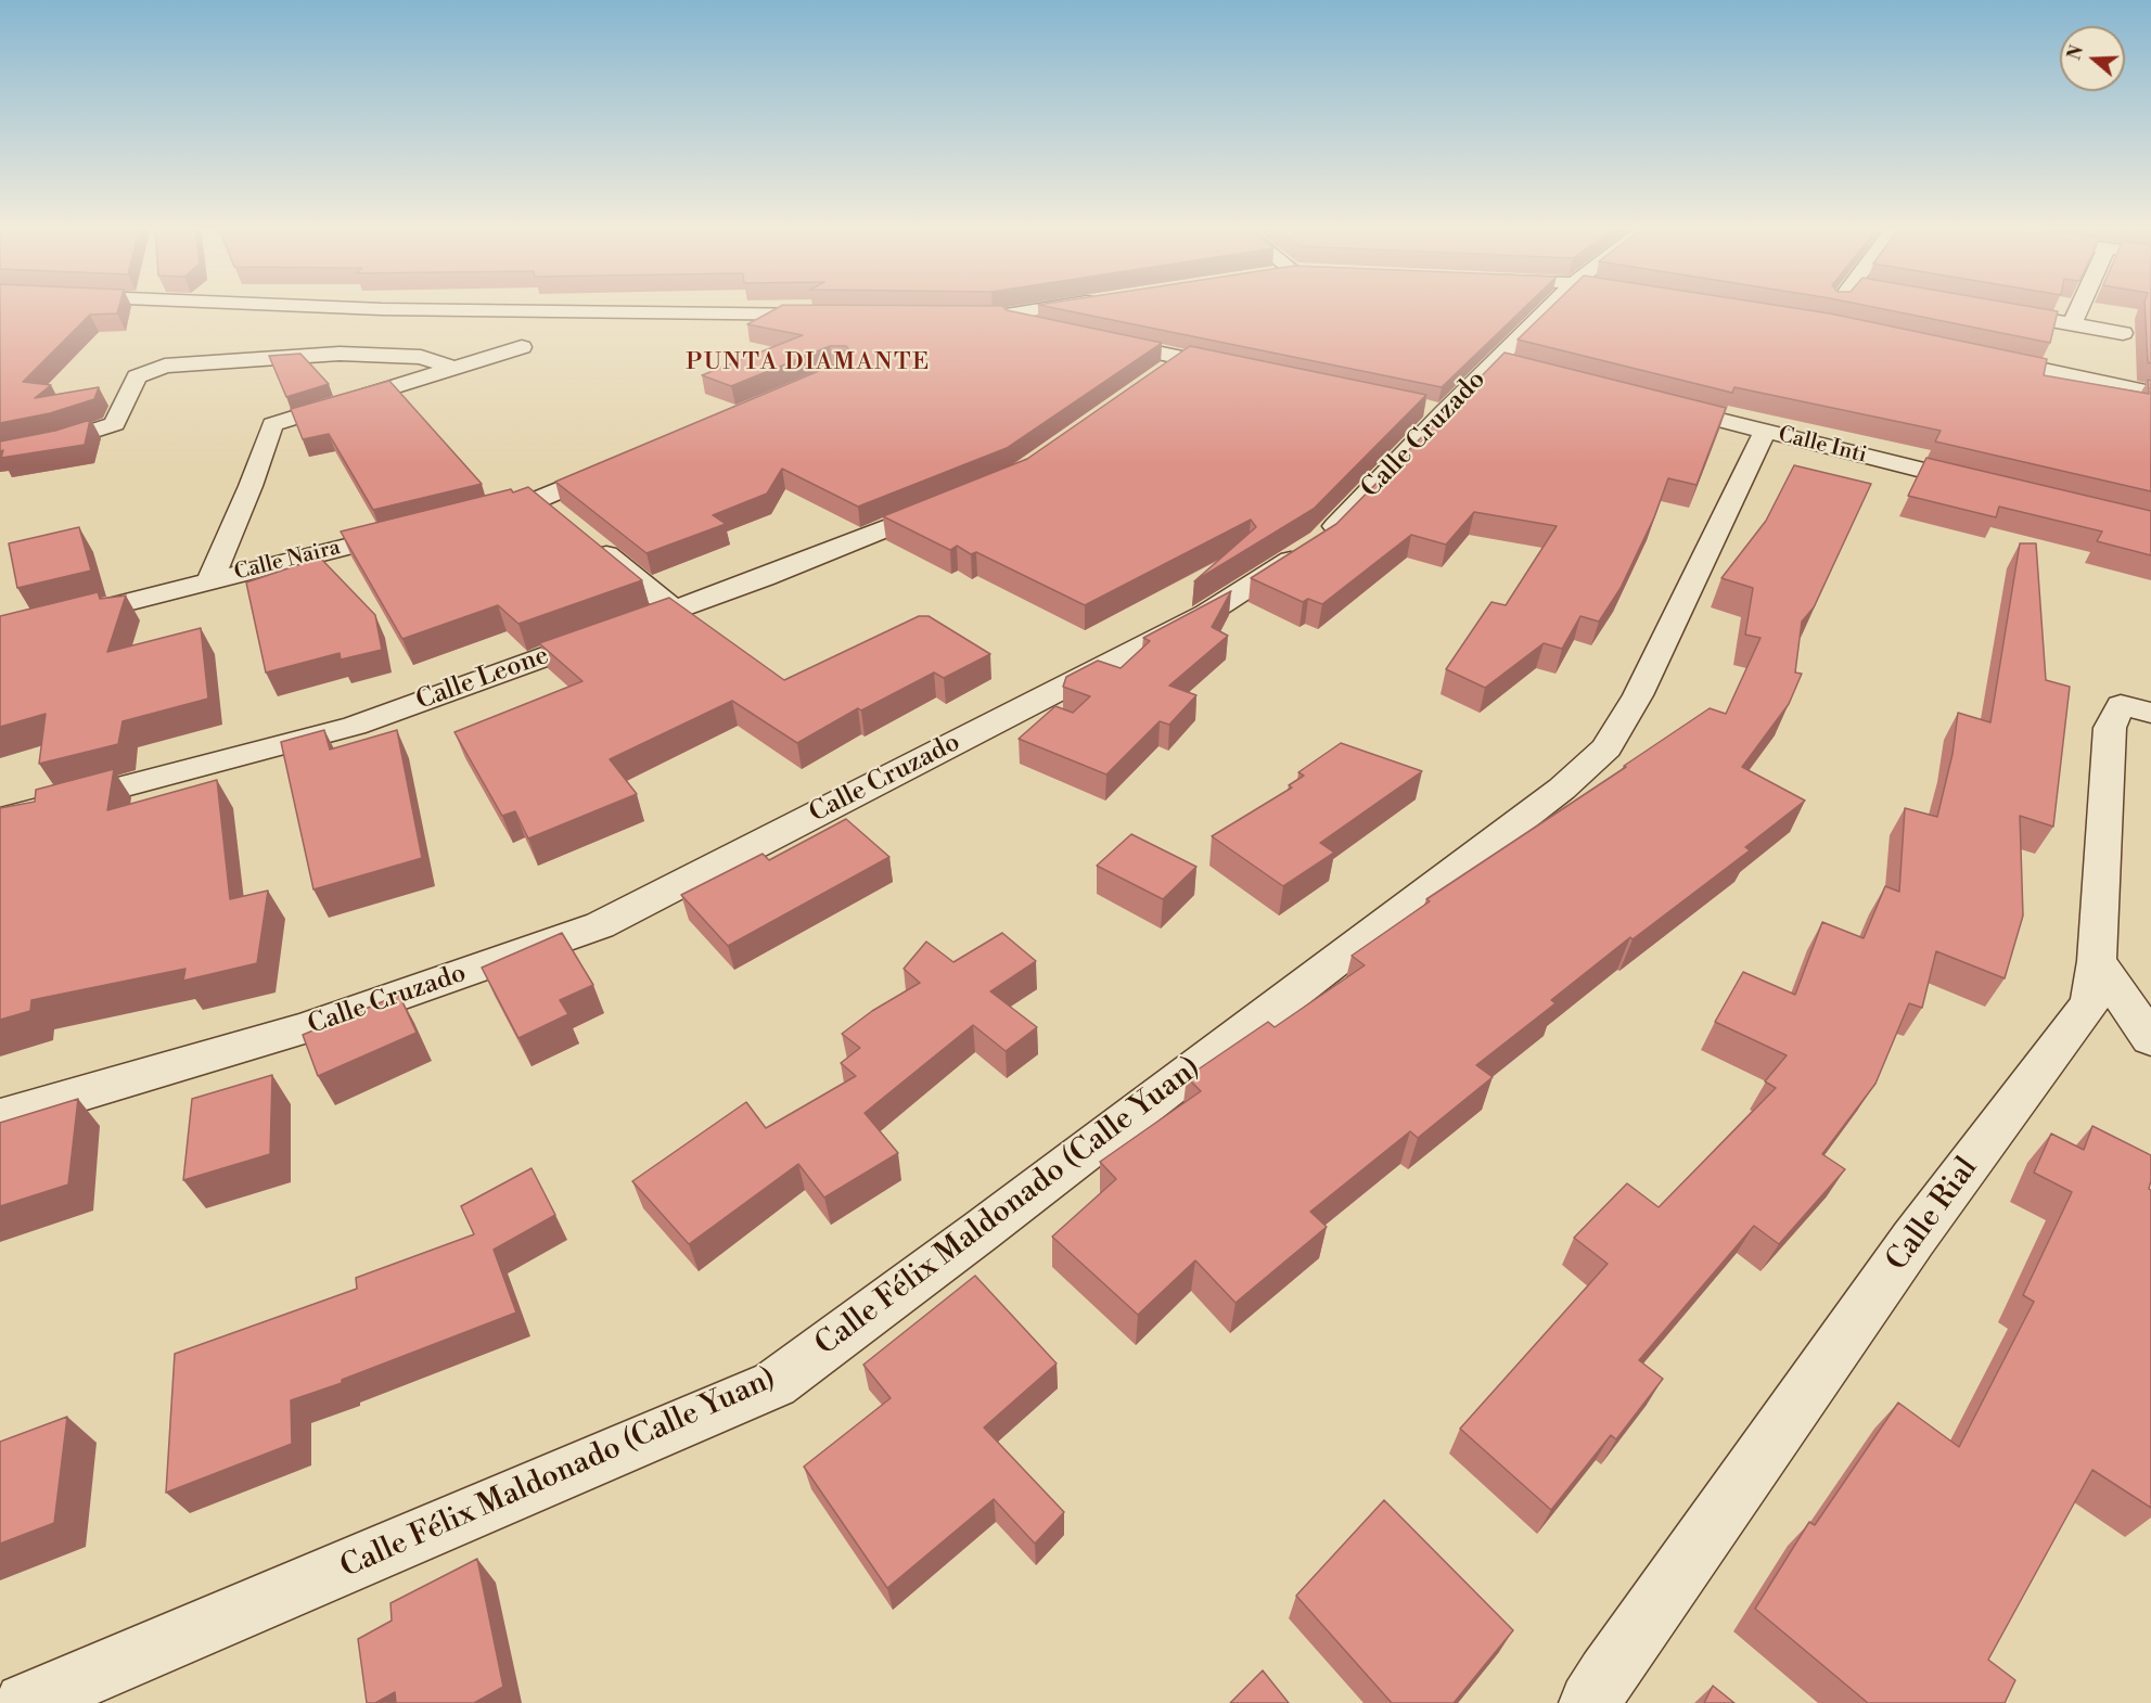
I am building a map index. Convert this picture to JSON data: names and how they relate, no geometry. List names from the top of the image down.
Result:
{
  "streets": {
    "street": [
      "Calle Cruzado",
      "Calle Inti",
      "Calle Naira",
      "Calle Leone",
      "Calle Félix Maldonado (Calle Yuan)",
      "Calle Rial"
    ]
  },
  "crossings": [
    ["Calle Inti", "Calle Félix Maldonado (Calle Yuan)"]
  ],
  "districts": ["PUNTA DIAMANTE"],
  "north": "left"
}
